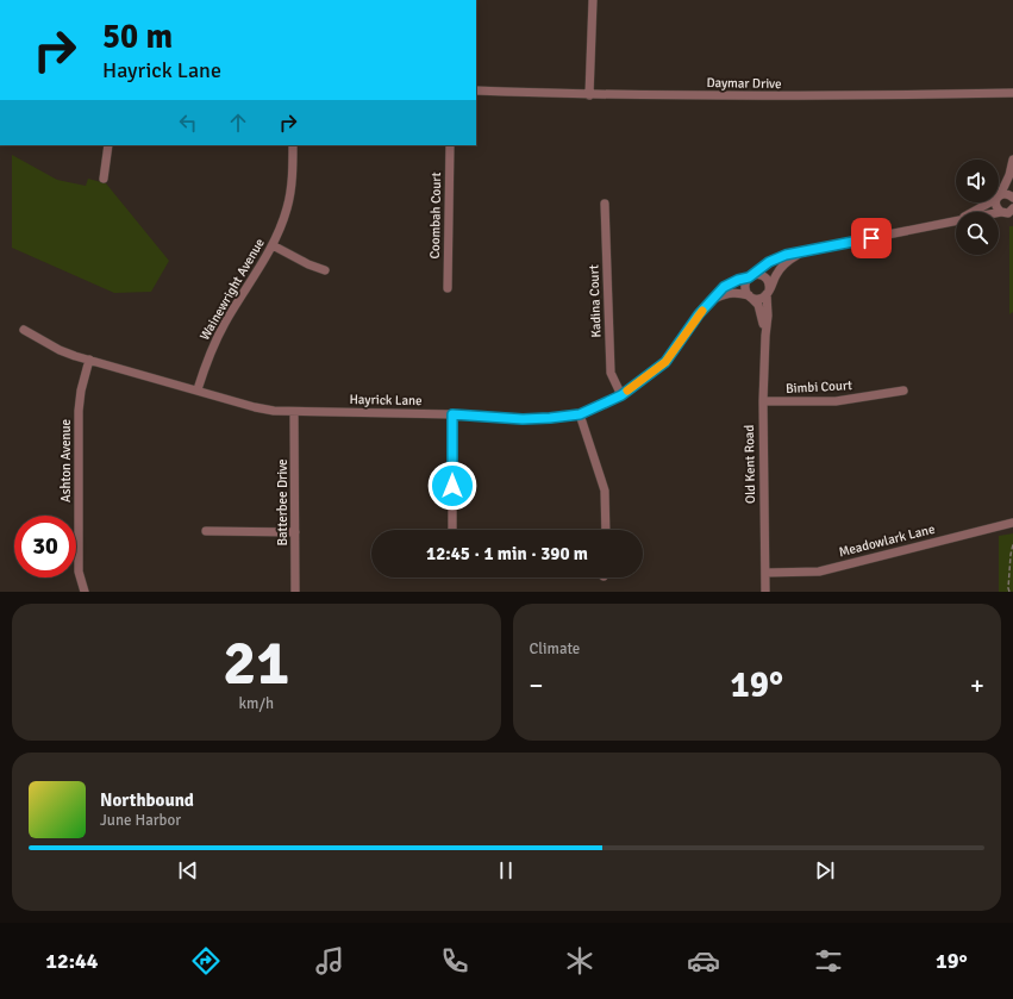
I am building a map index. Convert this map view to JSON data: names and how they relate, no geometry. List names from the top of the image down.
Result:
{
  "streets": {
    "street": [
      "Daymar Drive",
      "Coombah Court",
      "Wainewright Avenue",
      "Kadina Court",
      "Bimbi Court",
      "Hayrick Lane",
      "Ashton Avenue",
      "Old Kent Road",
      "Batterbee Drive",
      "Meadowlark Lane"
    ]
  },
  "crossings": [
    ["Wainewright Avenue", "Hayrick Lane"],
    ["Kadina Court", "Hayrick Lane"],
    ["Bimbi Court", "Old Kent Road"],
    ["Hayrick Lane", "Ashton Avenue"],
    ["Hayrick Lane", "Old Kent Road"],
    ["Hayrick Lane", "Batterbee Drive"],
    ["Old Kent Road", "Meadowlark Lane"]
  ],
  "page": {
    "turn": ["50 m", "Hayrick Lane"],
    "limit": "30",
    "trip": "12:45 · 1 min · 390 m",
    "tile": [
      ["21", "km/h"],
      "Climate"
    ],
    "heat": ["−", "19°", "+"],
    "song": ["Northbound", "June Harbor"],
    "tabs": ["12:44", "19°"]
  }
}
